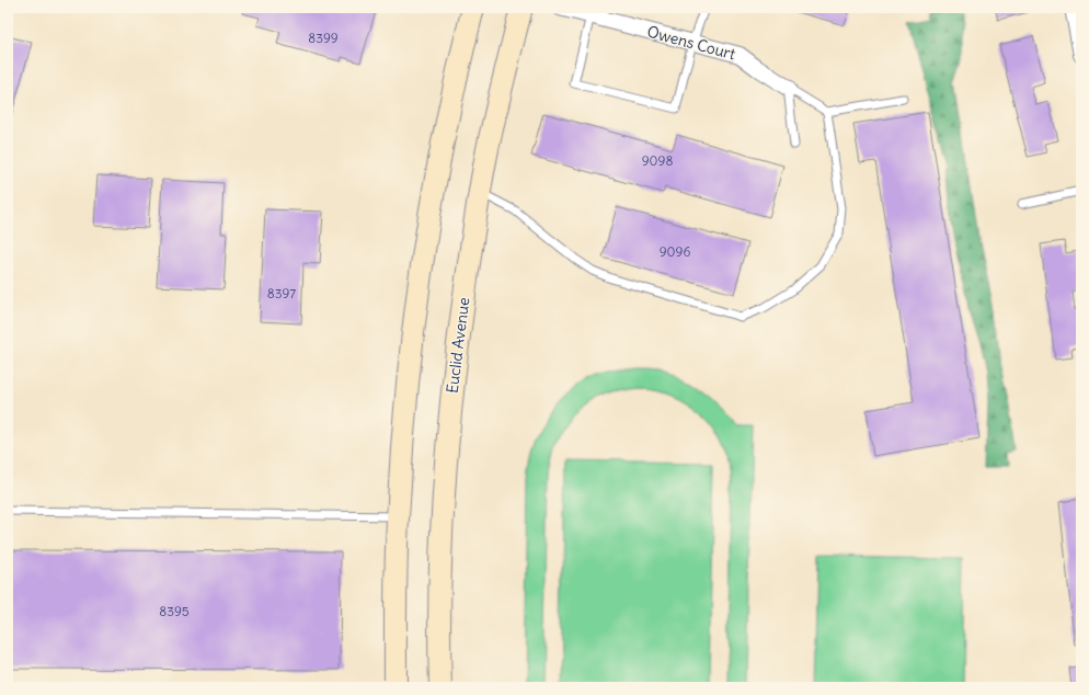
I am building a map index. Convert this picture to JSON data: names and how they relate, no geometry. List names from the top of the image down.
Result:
{
  "streets": {
    "street": ["Owens Court", "Euclid Avenue"]
  },
  "house_numbers": [
    "8399",
    "9098",
    "9096",
    "8397",
    "8395"
  ]
}
